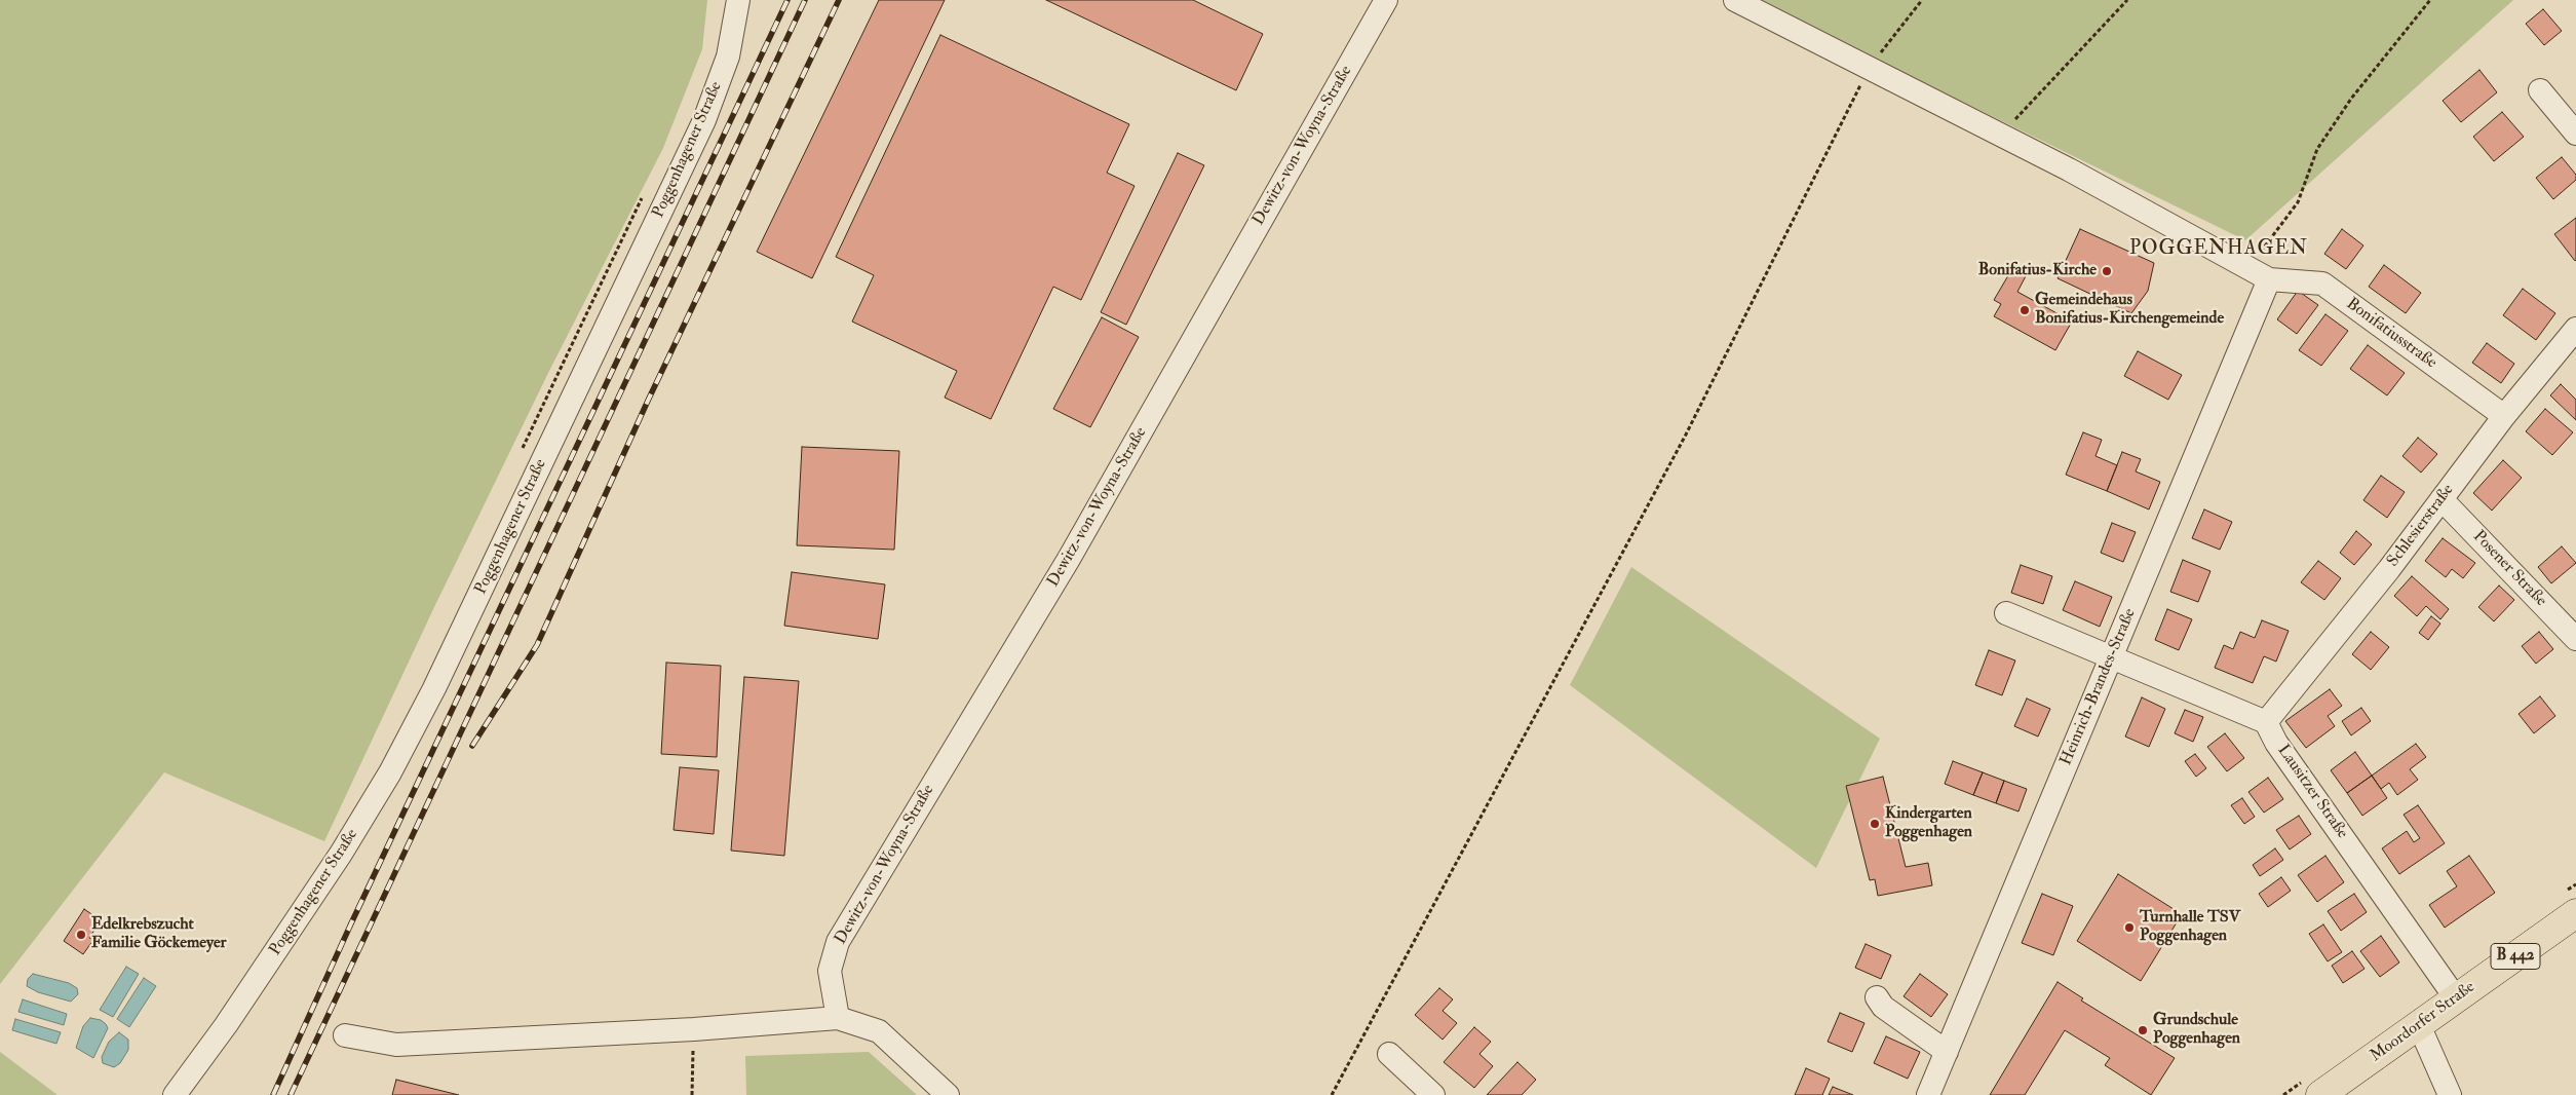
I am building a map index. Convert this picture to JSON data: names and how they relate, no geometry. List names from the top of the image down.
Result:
{
  "streets": {
    "main road": ["B 442", "Moordorfer Straße"],
    "street": [
      "Dewitz-von-Woyna-Straße",
      "Poggenhagener Straße",
      "Bonifatiusstraße",
      "Schlesierstraße",
      "Posener Straße",
      "Heinrich-Brandes-Straße",
      "Lausitzer Straße"
    ]
  },
  "crossings": [
    ["Bonifatiusstraße", "Schlesierstraße"],
    ["Bonifatiusstraße", "Heinrich-Brandes-Straße"],
    ["Schlesierstraße", "Posener Straße"],
    ["Schlesierstraße", "Lausitzer Straße"],
    ["Lausitzer Straße", "Moordorfer Straße"]
  ],
  "districts": ["POGGENHAGEN"],
  "places": [
    "Bonifatius-Kirche",
    "Gemeindehaus Bonifatius-Kirchengemeinde",
    "Kindergarten Poggenhagen",
    "Turnhalle TSV Poggenhagen",
    "Edelkrebszucht Familie Göckemeyer",
    "Grundschule Poggenhagen"
  ]
}
